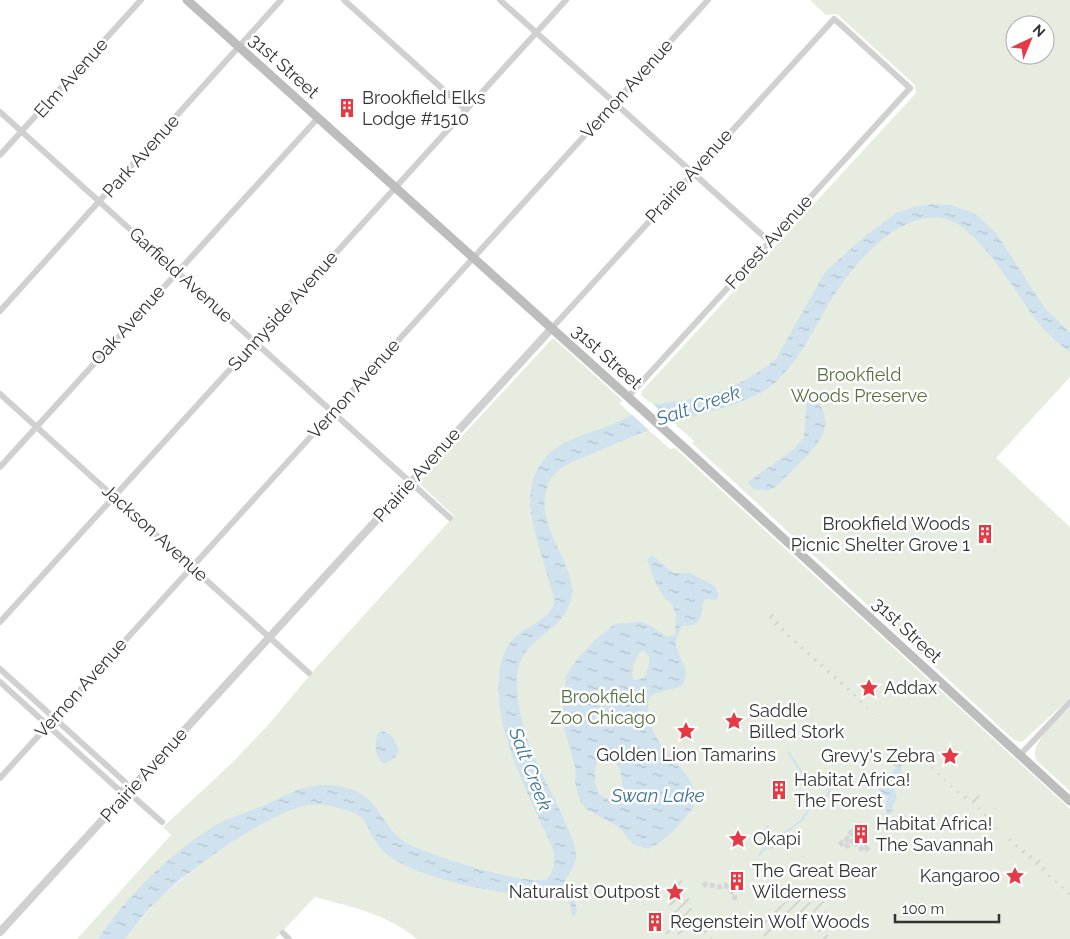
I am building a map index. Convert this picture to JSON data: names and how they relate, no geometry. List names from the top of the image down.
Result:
{
  "streets": {
    "main road": ["31st Street"],
    "street": [
      "Elm Avenue",
      "Vernon Avenue",
      "Park Avenue",
      "Prairie Avenue",
      "Forest Avenue",
      "Garfield Avenue",
      "Sunnyside Avenue",
      "Oak Avenue",
      "Jackson Avenue"
    ]
  },
  "crossings": [
    ["31st Street", "Vernon Avenue"],
    ["31st Street", "Park Avenue"],
    ["31st Street", "Prairie Avenue"],
    ["31st Street", "Forest Avenue"],
    ["31st Street", "Sunnyside Avenue"],
    ["31st Street", "Oak Avenue"],
    ["Elm Avenue", "Garfield Avenue"],
    ["Vernon Avenue", "Garfield Avenue"],
    ["Vernon Avenue", "Jackson Avenue"],
    ["Park Avenue", "Garfield Avenue"],
    ["Prairie Avenue", "Forest Avenue"],
    ["Prairie Avenue", "Garfield Avenue"],
    ["Prairie Avenue", "Jackson Avenue"],
    ["Garfield Avenue", "Sunnyside Avenue"],
    ["Garfield Avenue", "Oak Avenue"],
    ["Sunnyside Avenue", "Jackson Avenue"],
    ["Oak Avenue", "Jackson Avenue"]
  ],
  "water": ["Salt Creek", "Swan Lake"],
  "parks": ["Brookfield Woods Preserve", "Brookfield Zoo Chicago"],
  "places": {
    "building": [
      "Brookfield Elks Lodge #1510",
      "Brookfield Woods Picnic Shelter Grove 1",
      "Habitat Africa! The Forest",
      "Habitat Africa! The Savannah",
      "The Great Bear Wilderness",
      "Regenstein Wolf Woods"
    ],
    "place": [
      "Addax",
      "Saddle Billed Stork",
      "Golden Lion Tamarins",
      "Grevy's Zebra",
      "Okapi",
      "Kangaroo",
      "Naturalist Outpost"
    ]
  },
  "scale_bar": "100 m",
  "north": "top right"
}
